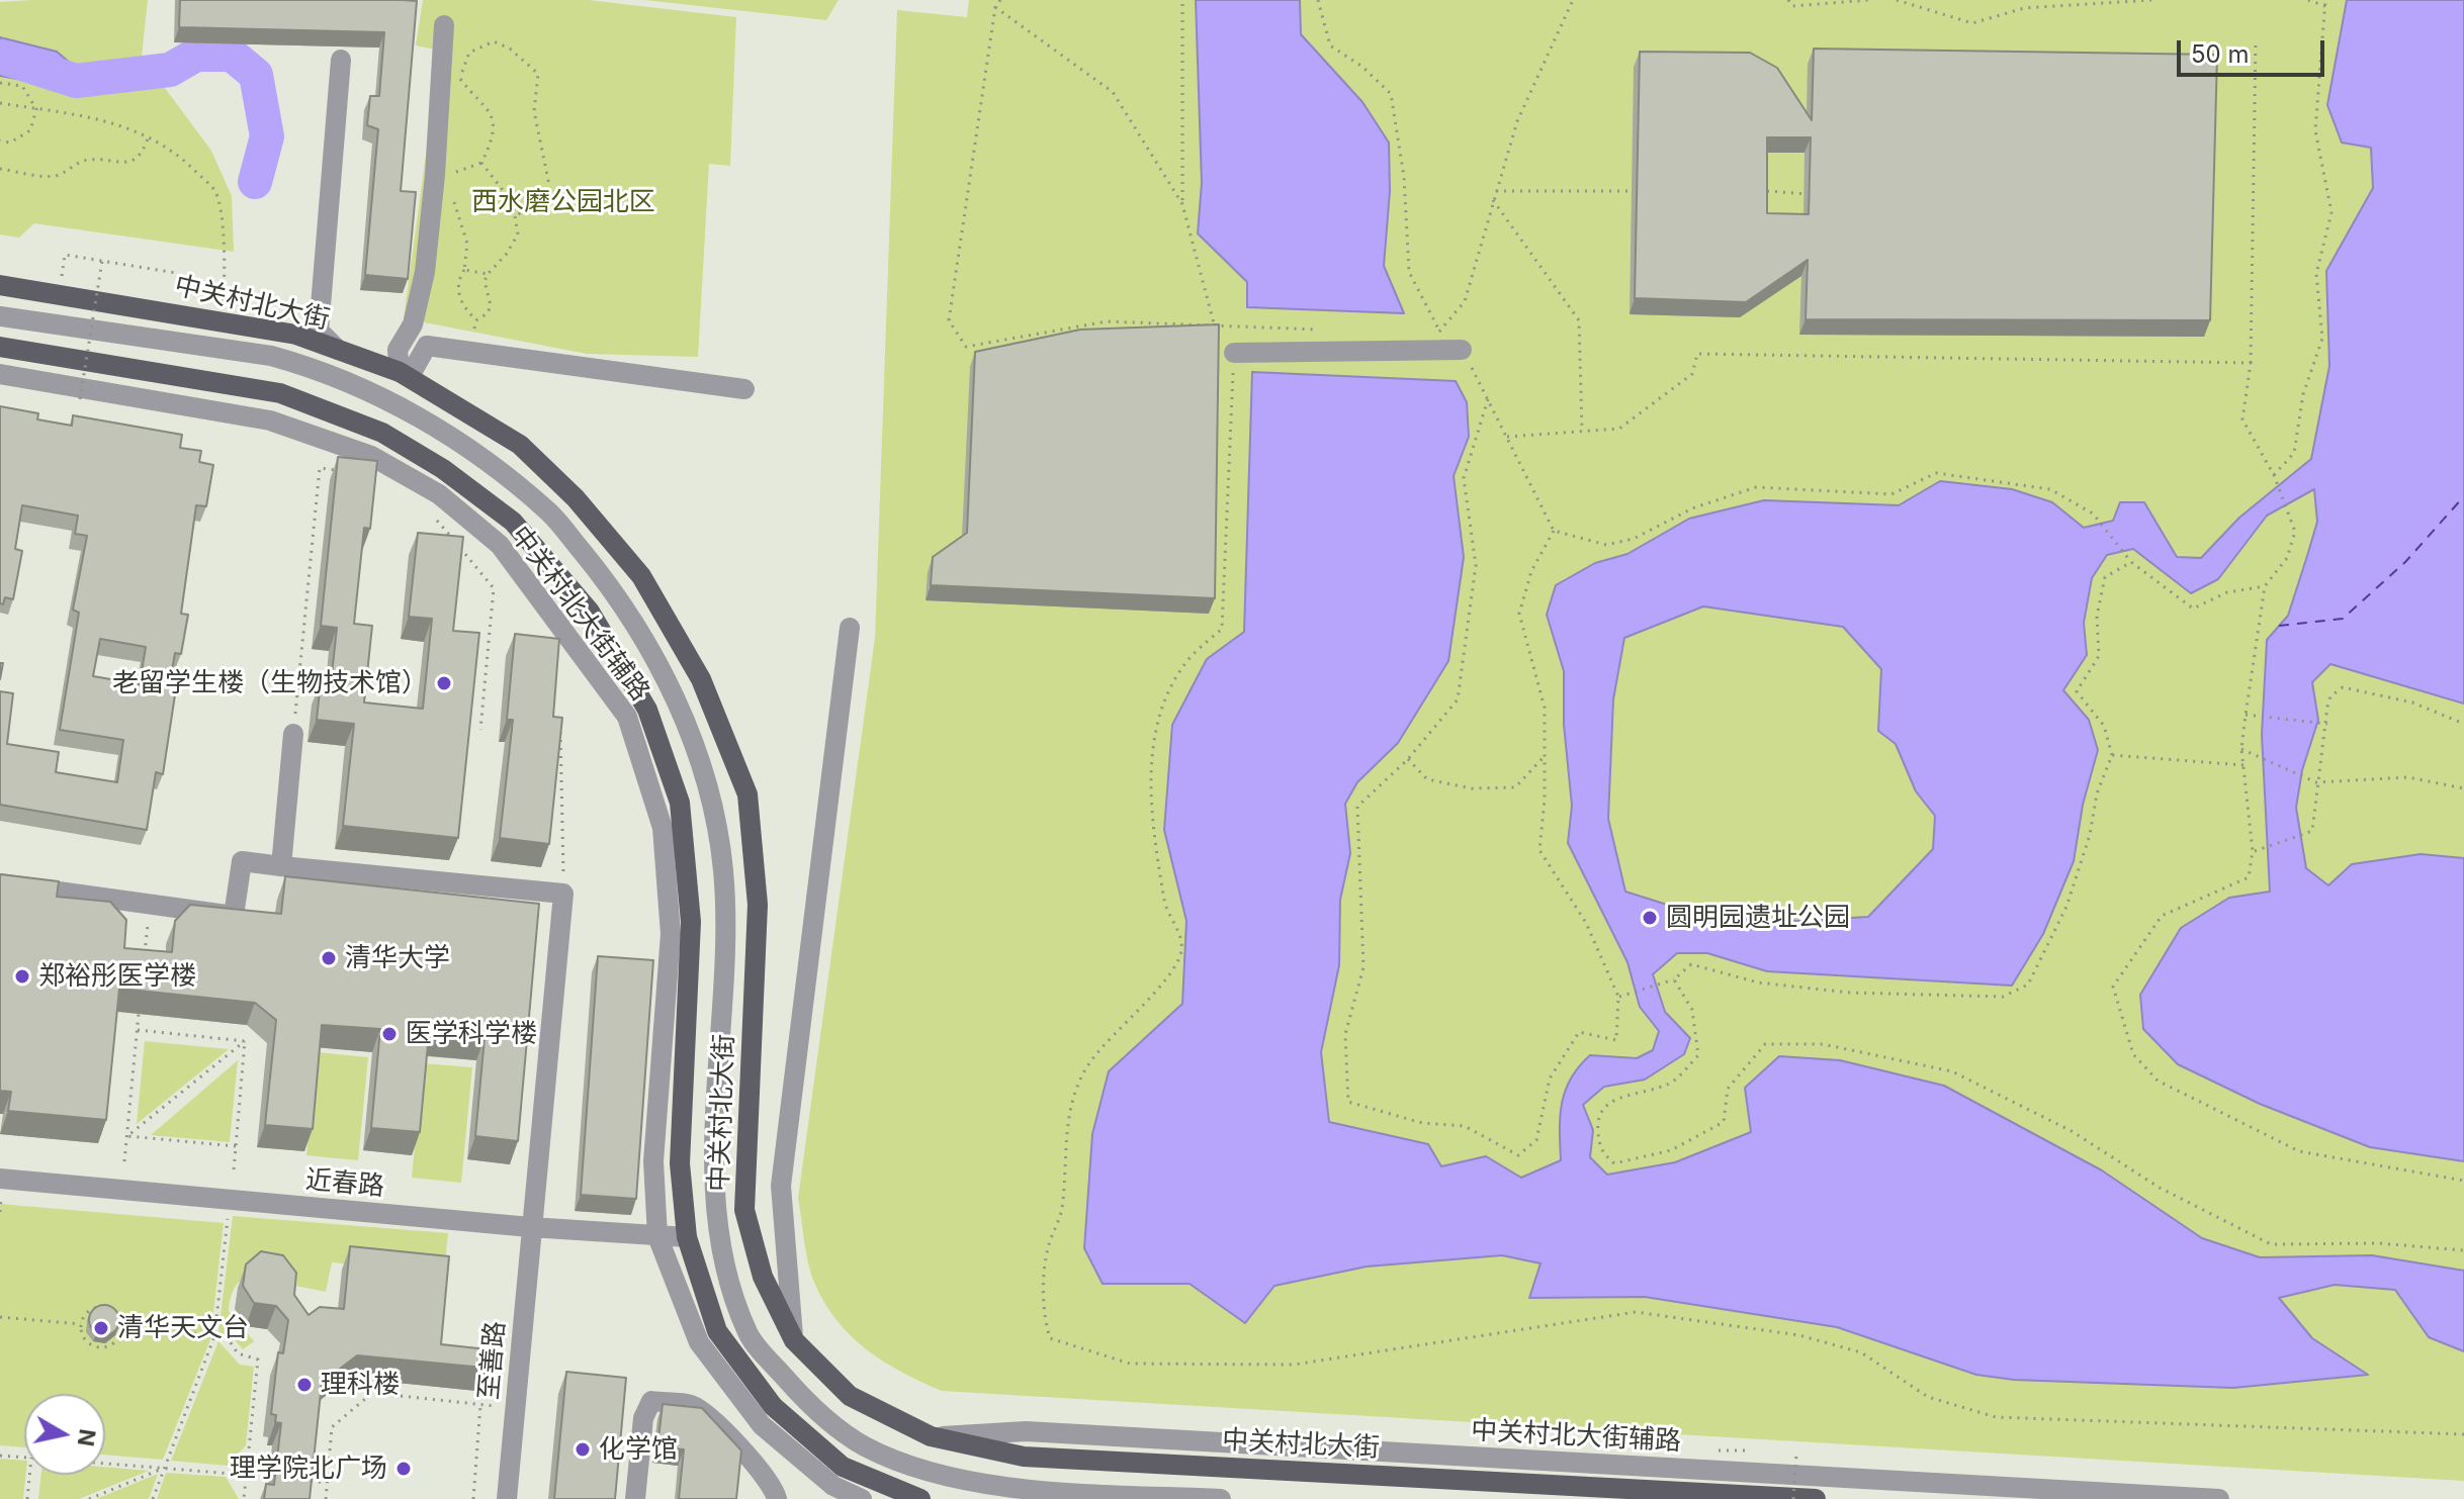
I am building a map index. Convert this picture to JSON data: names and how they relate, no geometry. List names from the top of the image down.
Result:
{
  "streets": {
    "main road": ["中关村北大街"],
    "street": ["中关村北大街辅路", "近春路", "至善路"]
  },
  "crossings": [
    ["中关村北大街", "中关村北大街辅路"],
    ["中关村北大街", "近春路"],
    ["中关村北大街辅路", "近春路"],
    ["近春路", "至善路"]
  ],
  "parks": ["西水磨公园北区"],
  "places": [
    "老留学生楼（生物技术馆）",
    "圆明园遗址公园",
    "清华大学",
    "郑裕彤医学楼",
    "医学科学楼",
    "清华天文台",
    "理科楼",
    "化学馆",
    "理学院北广场"
  ],
  "scale_bar": "50 m",
  "north": "right"
}
